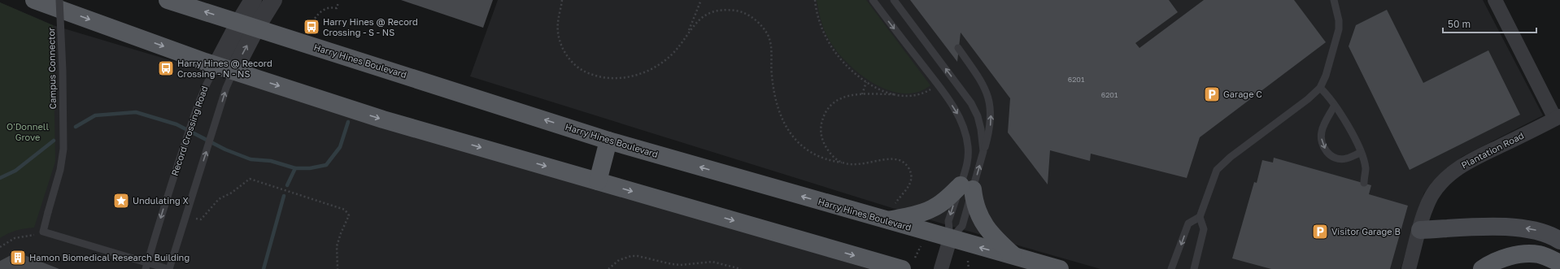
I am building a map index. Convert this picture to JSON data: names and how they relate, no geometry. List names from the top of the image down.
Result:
{
  "streets": {
    "main road": ["Harry Hines Boulevard"],
    "street": ["Record Crossing Road", "Plantation Road"],
    "lane": ["Campus Connector"]
  },
  "crossings": [
    ["Harry Hines Boulevard", "Record Crossing Road"]
  ],
  "one_way": ["Record Crossing Road"],
  "parks": ["O'Donnell Grove"],
  "places": {
    "bus stop": ["Harry Hines @ Record Crossing - S - NS", "Harry Hines @ Record Crossing - N - NS"],
    "parking": ["Garage C", "Visitor Garage B"],
    "place": ["Undulating X"],
    "building": ["Hamon Biomedical Research Building"]
  },
  "house_numbers": ["6201", "6201"],
  "scale_bar": "50 m"
}
